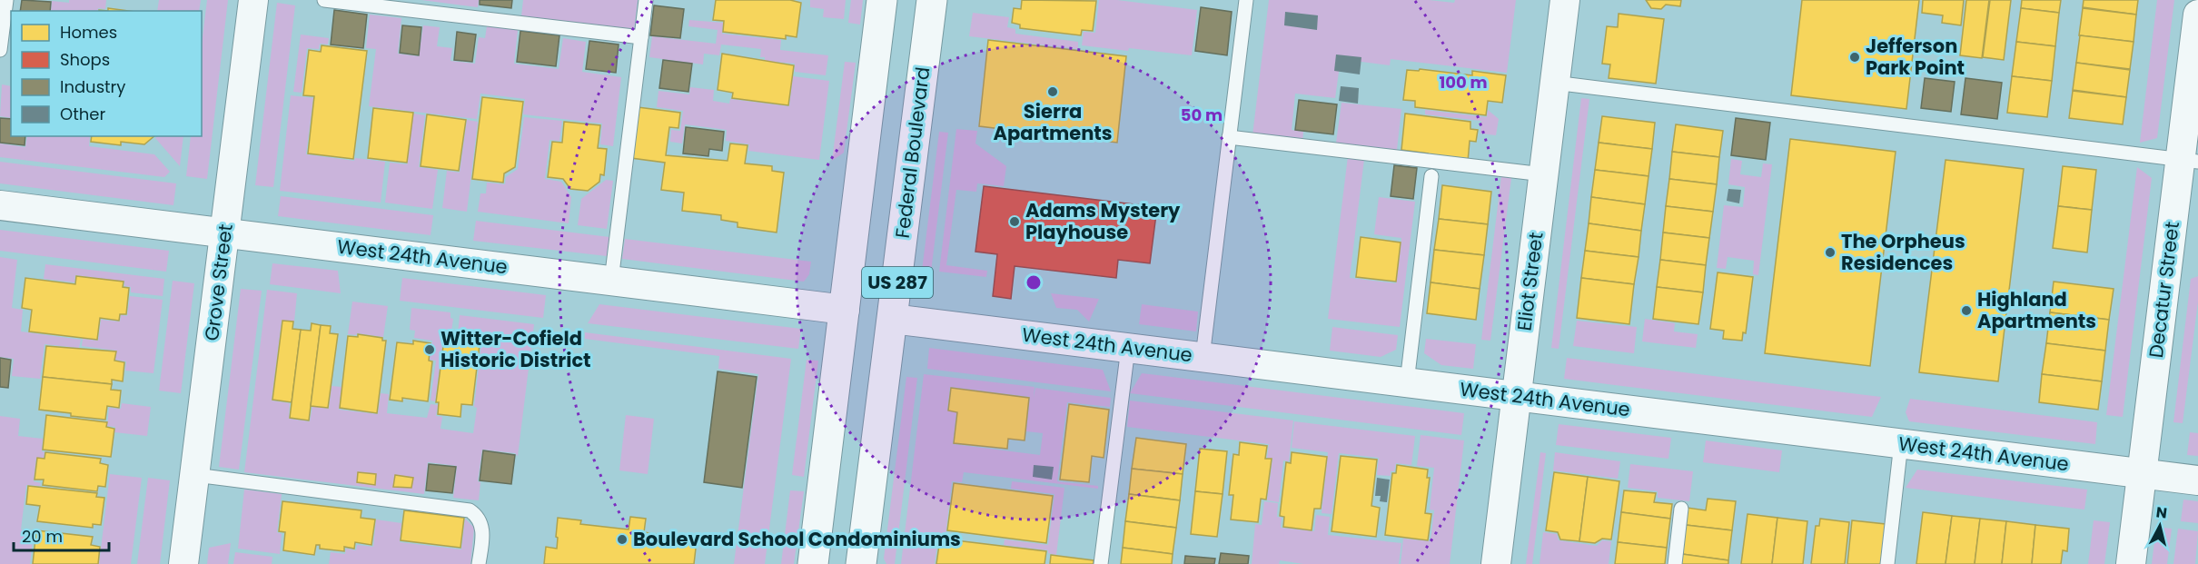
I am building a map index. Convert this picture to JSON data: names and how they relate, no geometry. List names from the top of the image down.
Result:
{
  "streets": {
    "main road": ["Federal Boulevard", "US 287"],
    "street": [
      "West 24th Avenue",
      "Eliot Street",
      "Grove Street",
      "Decatur Street"
    ]
  },
  "crossings": [
    ["Federal Boulevard", "West 24th Avenue"],
    ["West 24th Avenue", "Eliot Street"],
    ["West 24th Avenue", "Grove Street"],
    ["West 24th Avenue", "US 287"],
    ["West 24th Avenue", "Decatur Street"]
  ],
  "places": [
    "Jefferson Park Point",
    "Sierra Apartments",
    "Adams Mystery Playhouse",
    "The Orpheus Residences",
    "Highland Apartments",
    "Witter-Cofield Historic District",
    "Boulevard School Condominiums"
  ],
  "legend": [
    "Homes",
    "Shops",
    "Industry",
    "Other"
  ],
  "scale_bar": "20 m",
  "north": "top",
  "rings": ["100 m", "50 m"]
}
